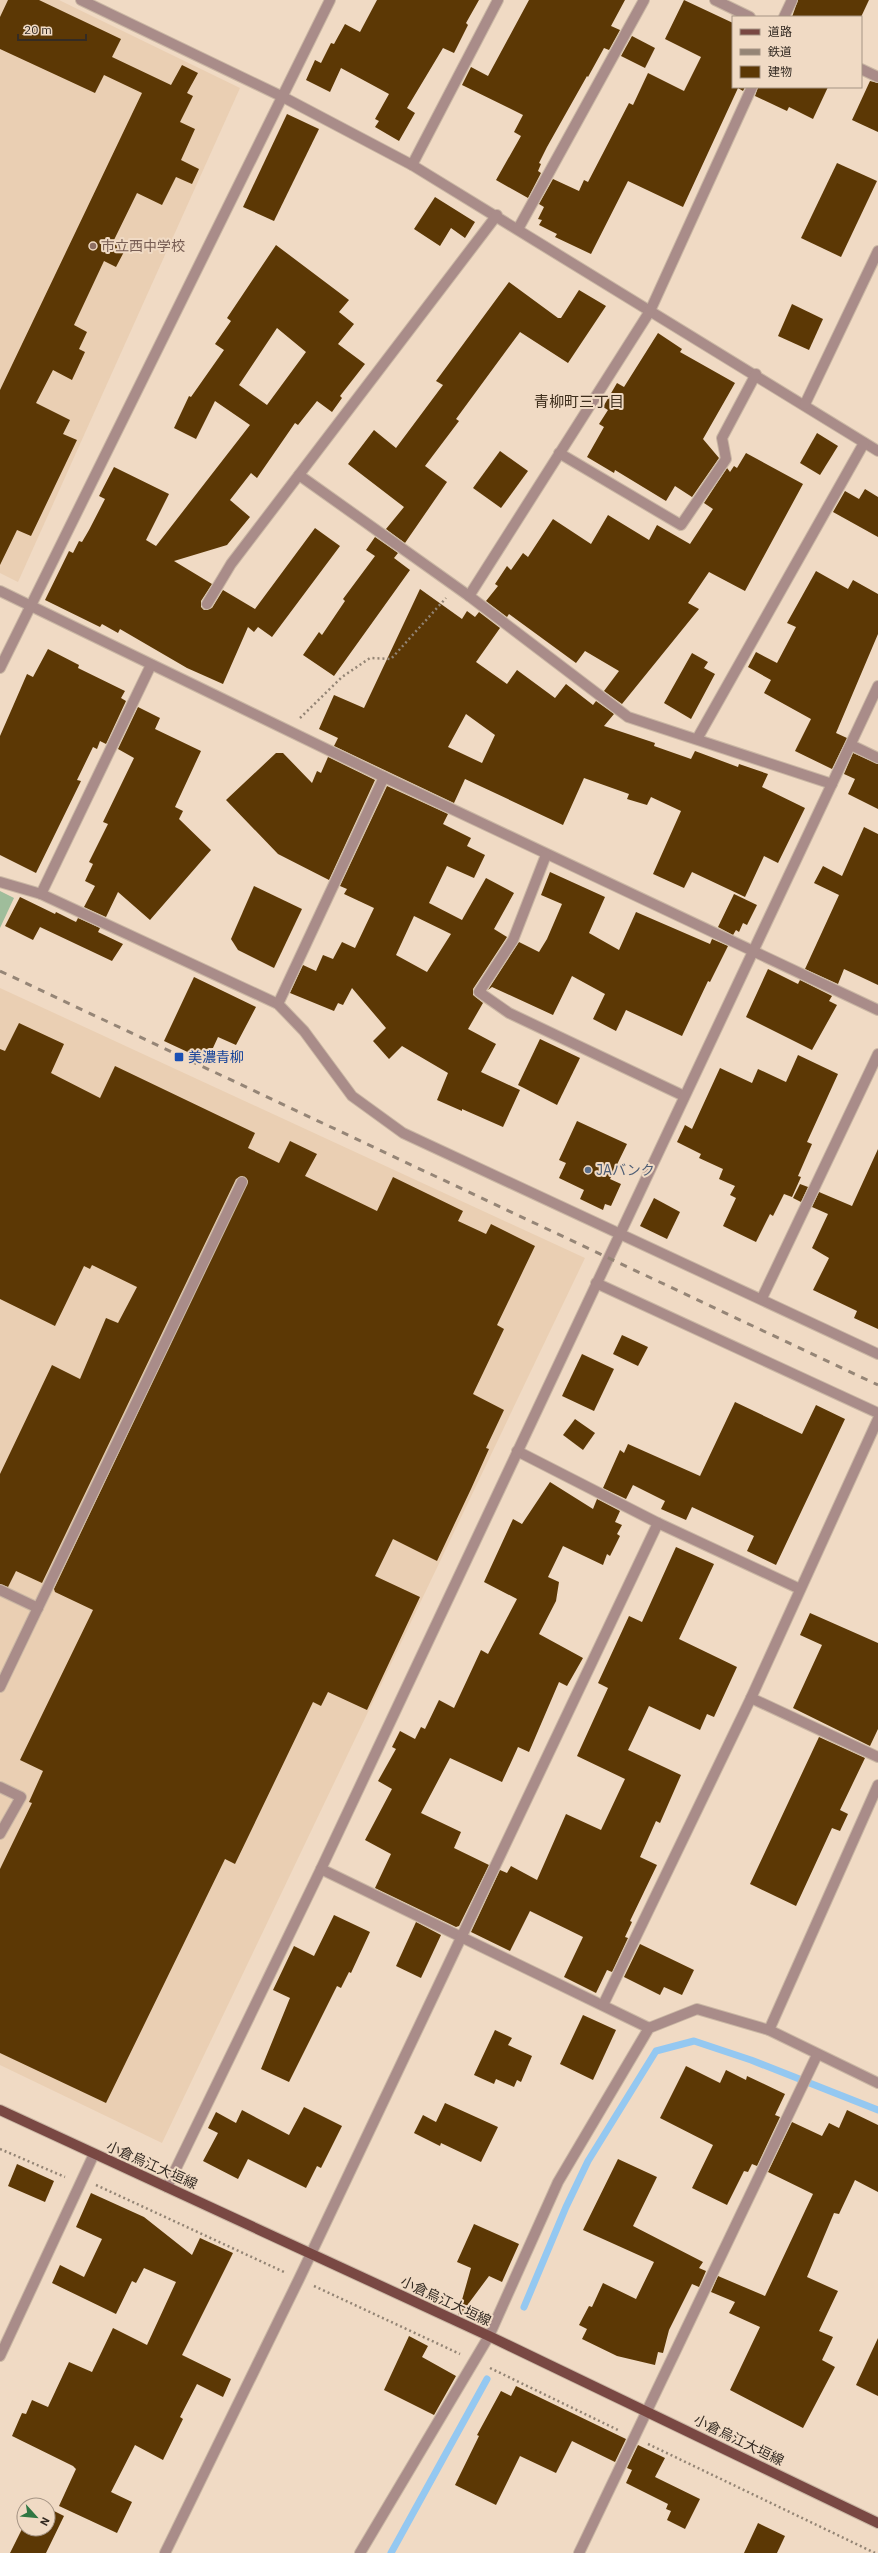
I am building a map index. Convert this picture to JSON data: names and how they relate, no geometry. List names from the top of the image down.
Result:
{
  "streets": {
    "main road": ["小倉烏江大垣線"]
  },
  "districts": ["青柳町三丁目"],
  "places": {
    "other": ["市立西中学校", "JAバンク"],
    "transit": ["美濃青柳"]
  },
  "legend": ["道路", "鉄道", "建物"],
  "scale_bar": "20 m",
  "north": "bottom right"
}
